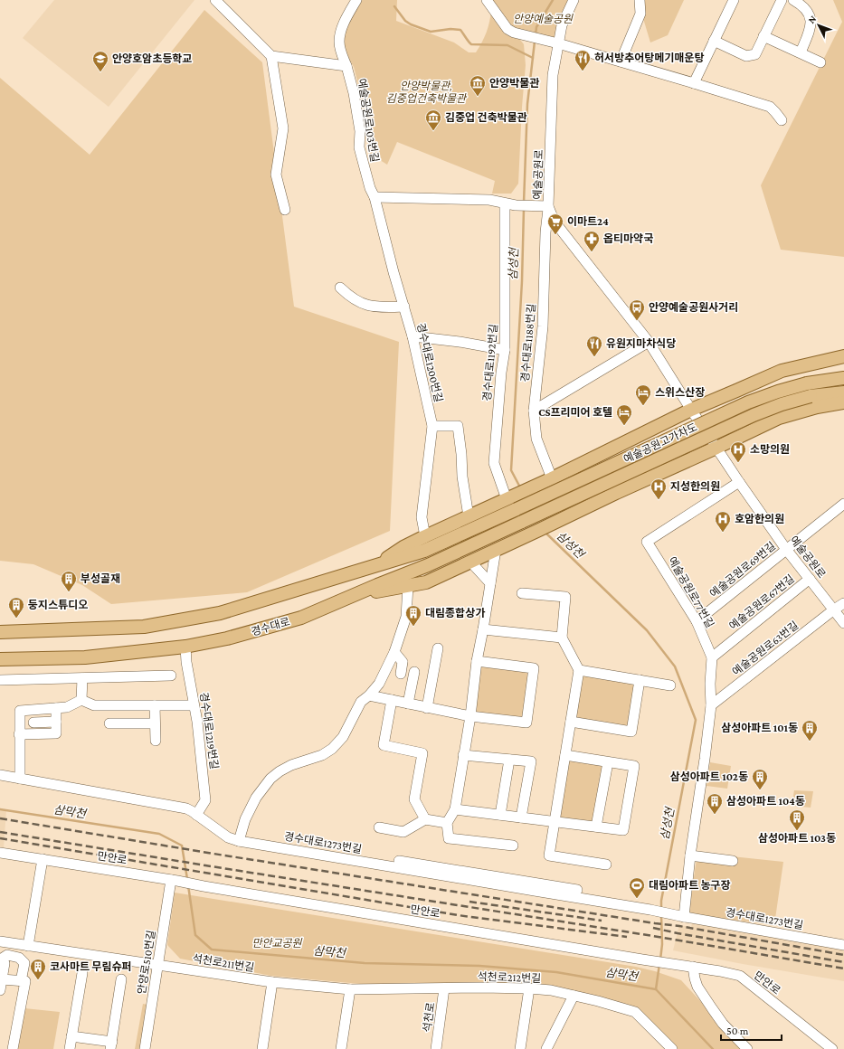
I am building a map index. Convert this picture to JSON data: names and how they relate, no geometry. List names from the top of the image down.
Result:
{
  "streets": {
    "main road": ["예술공원고가차도", "경수대로"],
    "street": [
      "예술공원로103번길",
      "예술공원로",
      "경수대로1188번길",
      "경수대로1200번길",
      "경수대로1192번길",
      "예술공원로69번길",
      "예술공원로77번길",
      "예술공원로67번길",
      "예술공원로63번길",
      "경수대로1219번길",
      "경수대로1273번길",
      "만안로",
      "안양로510번길",
      "석천로211번길",
      "석천로212번길",
      "석천로"
    ]
  },
  "crossings": [
    ["예술공원로103번길", "경수대로1200번길"],
    ["예술공원로", "경수대로1188번길"],
    ["예술공원로", "예술공원로69번길"],
    ["예술공원로", "예술공원로77번길"],
    ["예술공원로", "예술공원로67번길"],
    ["예술공원로", "예술공원로63번길"],
    ["예술공원고가차도", "경수대로"],
    ["예술공원로69번길", "예술공원로77번길"],
    ["예술공원로77번길", "예술공원로67번길"],
    ["예술공원로77번길", "예술공원로63번길"],
    ["예술공원로77번길", "경수대로1273번길"],
    ["경수대로", "경수대로1219번길"],
    ["경수대로1219번길", "경수대로1273번길"],
    ["만안로", "안양로510번길"],
    ["안양로510번길", "석천로211번길"],
    ["석천로211번길", "석천로212번길"],
    ["석천로211번길", "석천로"],
    ["석천로212번길", "석천로"]
  ],
  "water": ["삼성천", "삼막천"],
  "parks": ["안양예술공원", "안양박물관, 김중업건축박물관", "만안교공원"],
  "places": {
    "restaurant": ["허서방추어탕메기매운탕", "유원지마차식당"],
    "school or university": ["안양호암초등학교"],
    "museum": ["안양박물관", "김중업 건축박물관"],
    "supermarket": ["이마트24"],
    "pharmacy": ["옵티마약국"],
    "bus stop": ["안양예술공원사거리"],
    "hotel": ["스위스산장", "CS프리미어 호텔"],
    "hospital": ["소망의원", "지성한의원", "호암한의원"],
    "building": [
      "부성골재",
      "둥지스튜디오",
      "대림종합상가",
      "삼성아파트 101동",
      "삼성아파트 102동",
      "삼성아파트 104동",
      "삼성아파트 103동",
      "코사마트 무림슈퍼"
    ],
    "sports": ["대림아파트 농구장"]
  },
  "scale_bar": "50 m",
  "north": "top left"
}
